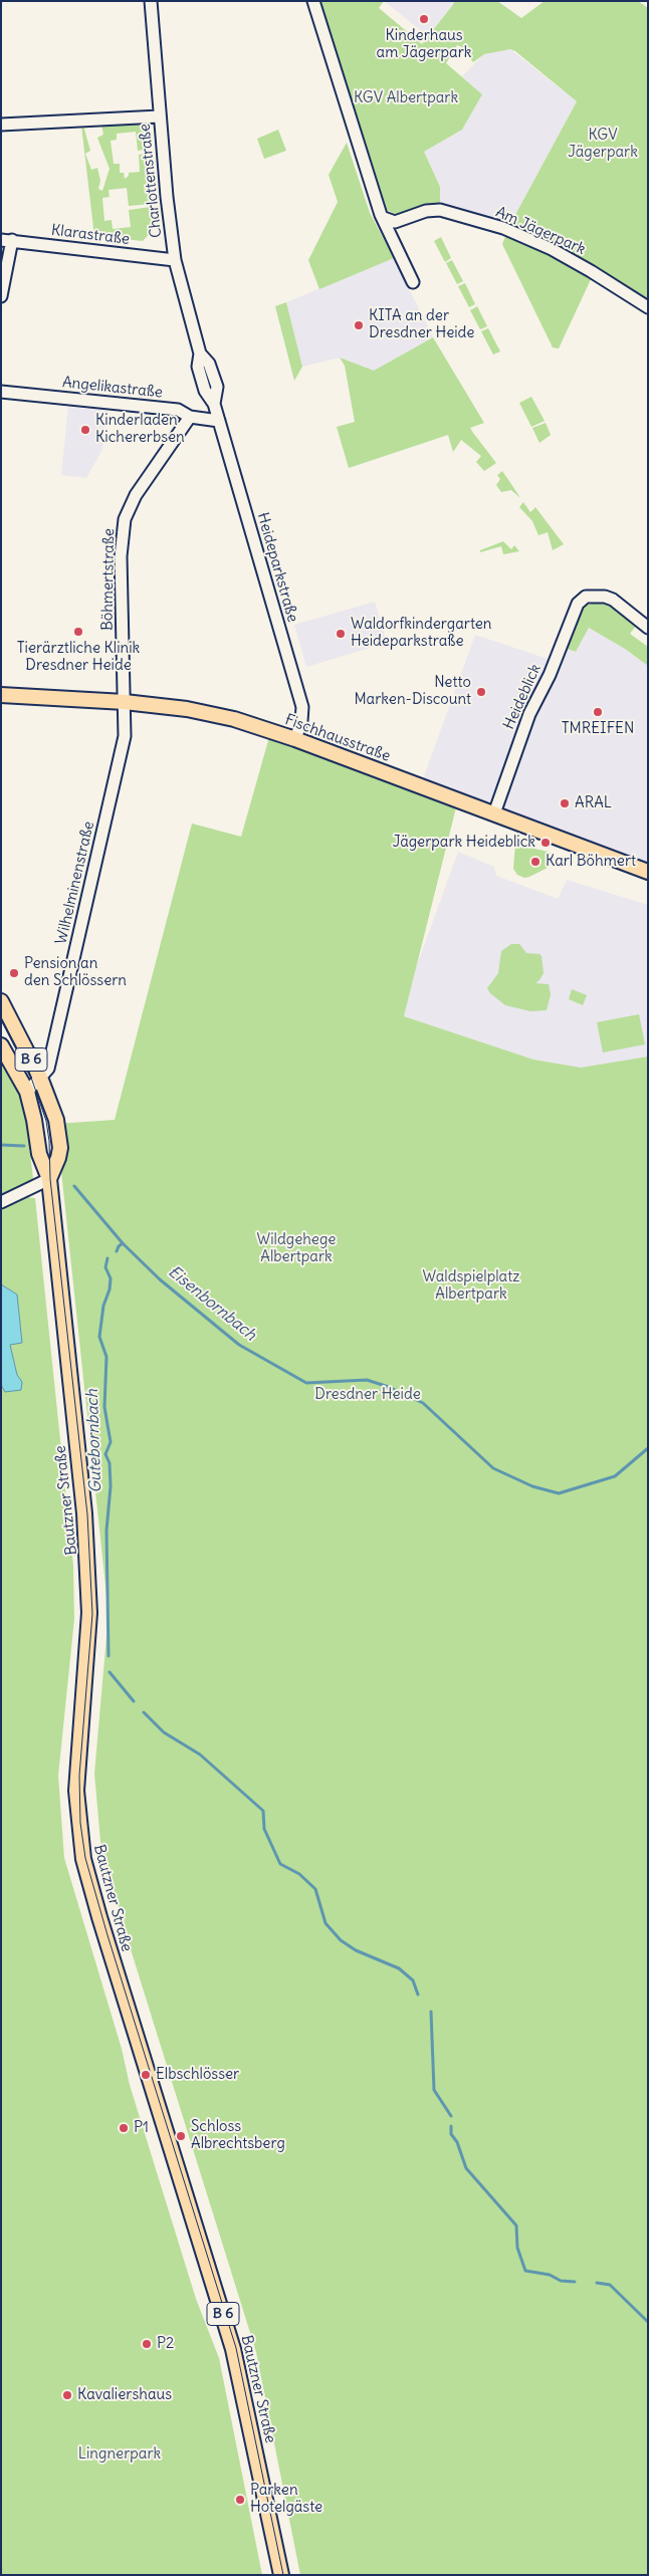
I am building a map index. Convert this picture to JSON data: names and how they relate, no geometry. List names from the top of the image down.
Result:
{
  "streets": {
    "main road": ["Fischhausstraße", "B 6", "Bautzner Straße"],
    "street": [
      "Charlottenstraße",
      "Am Jägerpark",
      "Klarastraße",
      "Angelikastraße",
      "Heideparkstraße",
      "Böhmertstraße",
      "Heideblick",
      "Wilhelminenstraße"
    ]
  },
  "crossings": [
    ["Charlottenstraße", "Klarastraße"],
    ["Charlottenstraße", "Heideparkstraße"],
    ["Angelikastraße", "Heideparkstraße"],
    ["Angelikastraße", "Böhmertstraße"],
    ["Heideparkstraße", "Fischhausstraße"],
    ["Böhmertstraße", "Fischhausstraße"],
    ["Böhmertstraße", "Wilhelminenstraße"],
    ["Heideblick", "Fischhausstraße"],
    ["Fischhausstraße", "Wilhelminenstraße"],
    ["Wilhelminenstraße", "Bautzner Straße"]
  ],
  "water": ["Eisenbornbach", "Gutebornbach"],
  "parks": [
    "KGV Albertpark",
    "KGV Jägerpark",
    "Wildgehege Albertpark",
    "Waldspielplatz Albertpark",
    "Dresdner Heide",
    "Lingnerpark"
  ],
  "places": [
    "Kinderhaus am Jägerpark",
    "KITA an der Dresdner Heide",
    "Kinderladen Kichererbsen",
    "Tierärztliche Klinik Dresdner Heide",
    "Waldorfkindergarten Heideparkstraße",
    "Netto Marken-Discount",
    "TMREIFEN",
    "ARAL",
    "Jägerpark Heideblick",
    "Karl Böhmert",
    "Pension an den Schlössern",
    "Elbschlösser",
    "P1",
    "Schloss Albrechtsberg",
    "P2",
    "Kavaliershaus",
    "Parken Hotelgäste"
  ]
}
